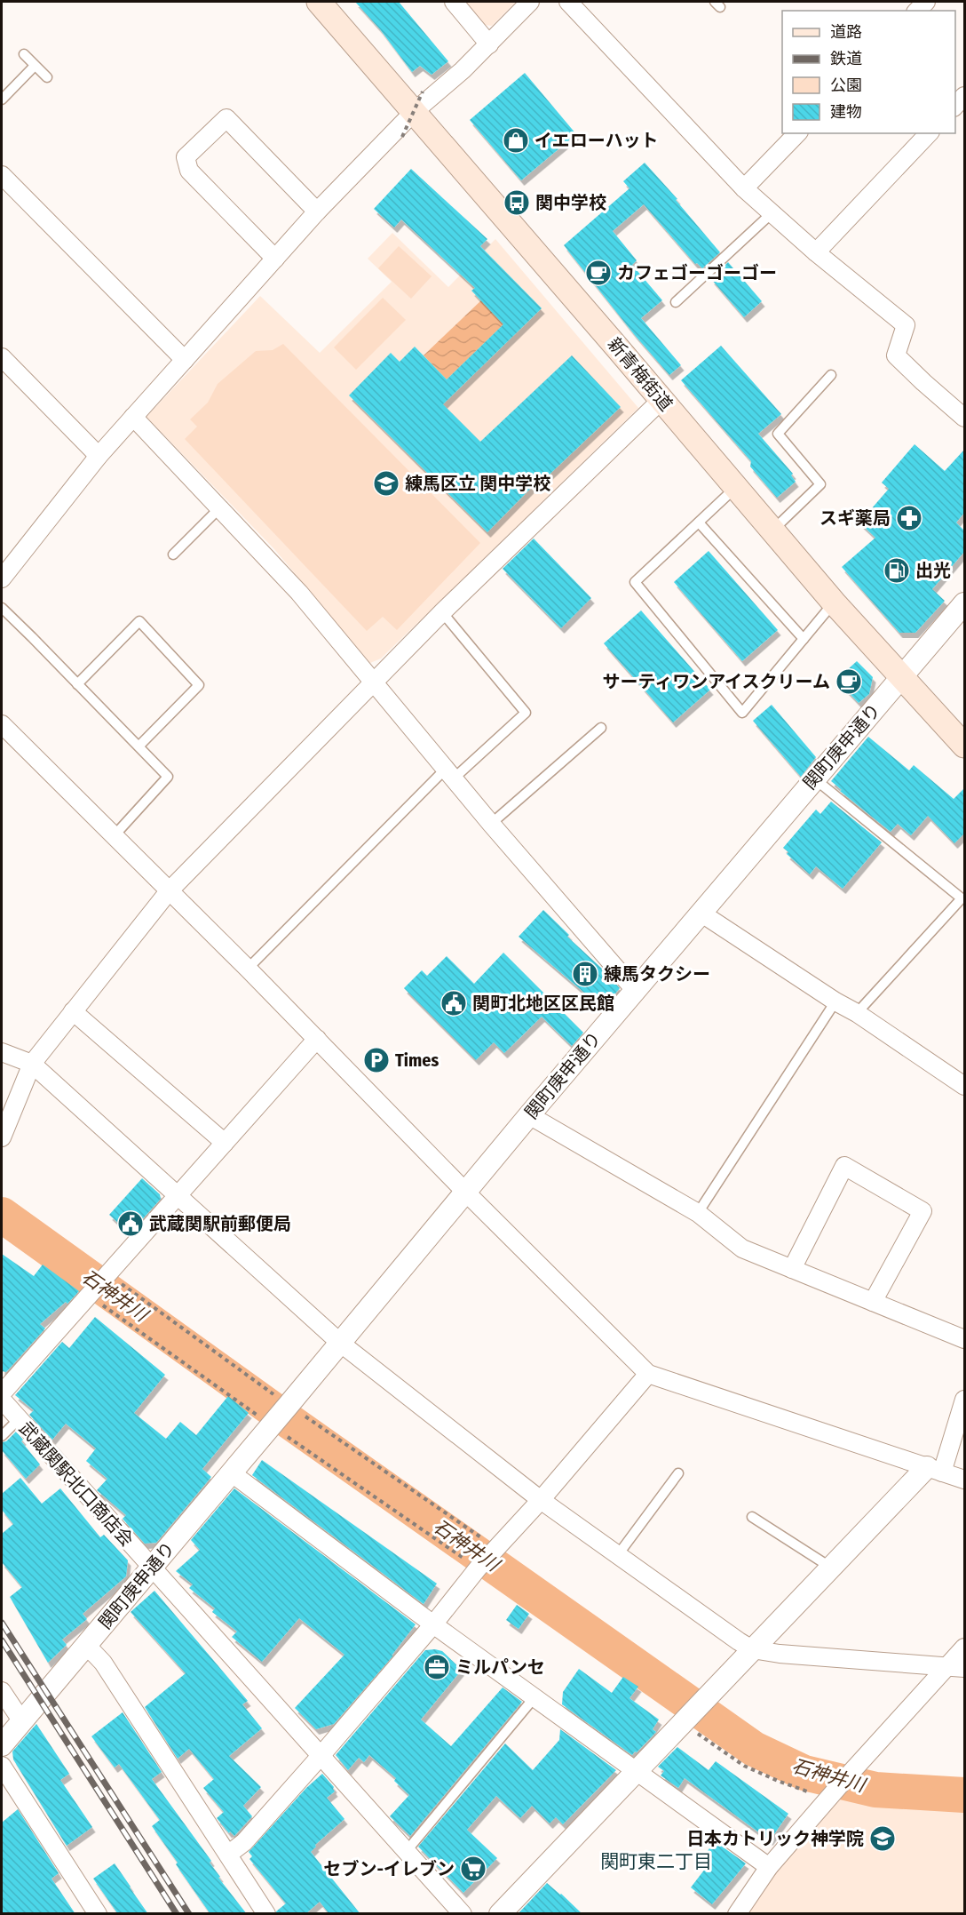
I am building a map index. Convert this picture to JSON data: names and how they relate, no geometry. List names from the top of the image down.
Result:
{
  "streets": {
    "main road": ["新青梅街道"],
    "street": ["関町庚申通り", "武蔵関駅北口商店会"]
  },
  "crossings": [
    ["新青梅街道", "関町庚申通り"],
    ["関町庚申通り", "武蔵関駅北口商店会"]
  ],
  "districts": ["関町東二丁目"],
  "water": ["石神井川"],
  "places": {
    "shop": ["イエローハット"],
    "bus stop": ["関中学校"],
    "cafe": ["カフェゴーゴーゴー", "サーティワンアイスクリーム"],
    "school or university": ["練馬区立 関中学校", "日本カトリック神学院"],
    "pharmacy": ["スギ薬局"],
    "fuel station": ["出光"],
    "building": ["練馬タクシー"],
    "public building": ["関町北地区区民館", "武蔵関駅前郵便局"],
    "parking": ["Times"],
    "office": ["ミルパンセ"],
    "supermarket": ["セブン-イレブン"]
  },
  "legend": [
    "道路",
    "鉄道",
    "公園",
    "建物"
  ]
}
